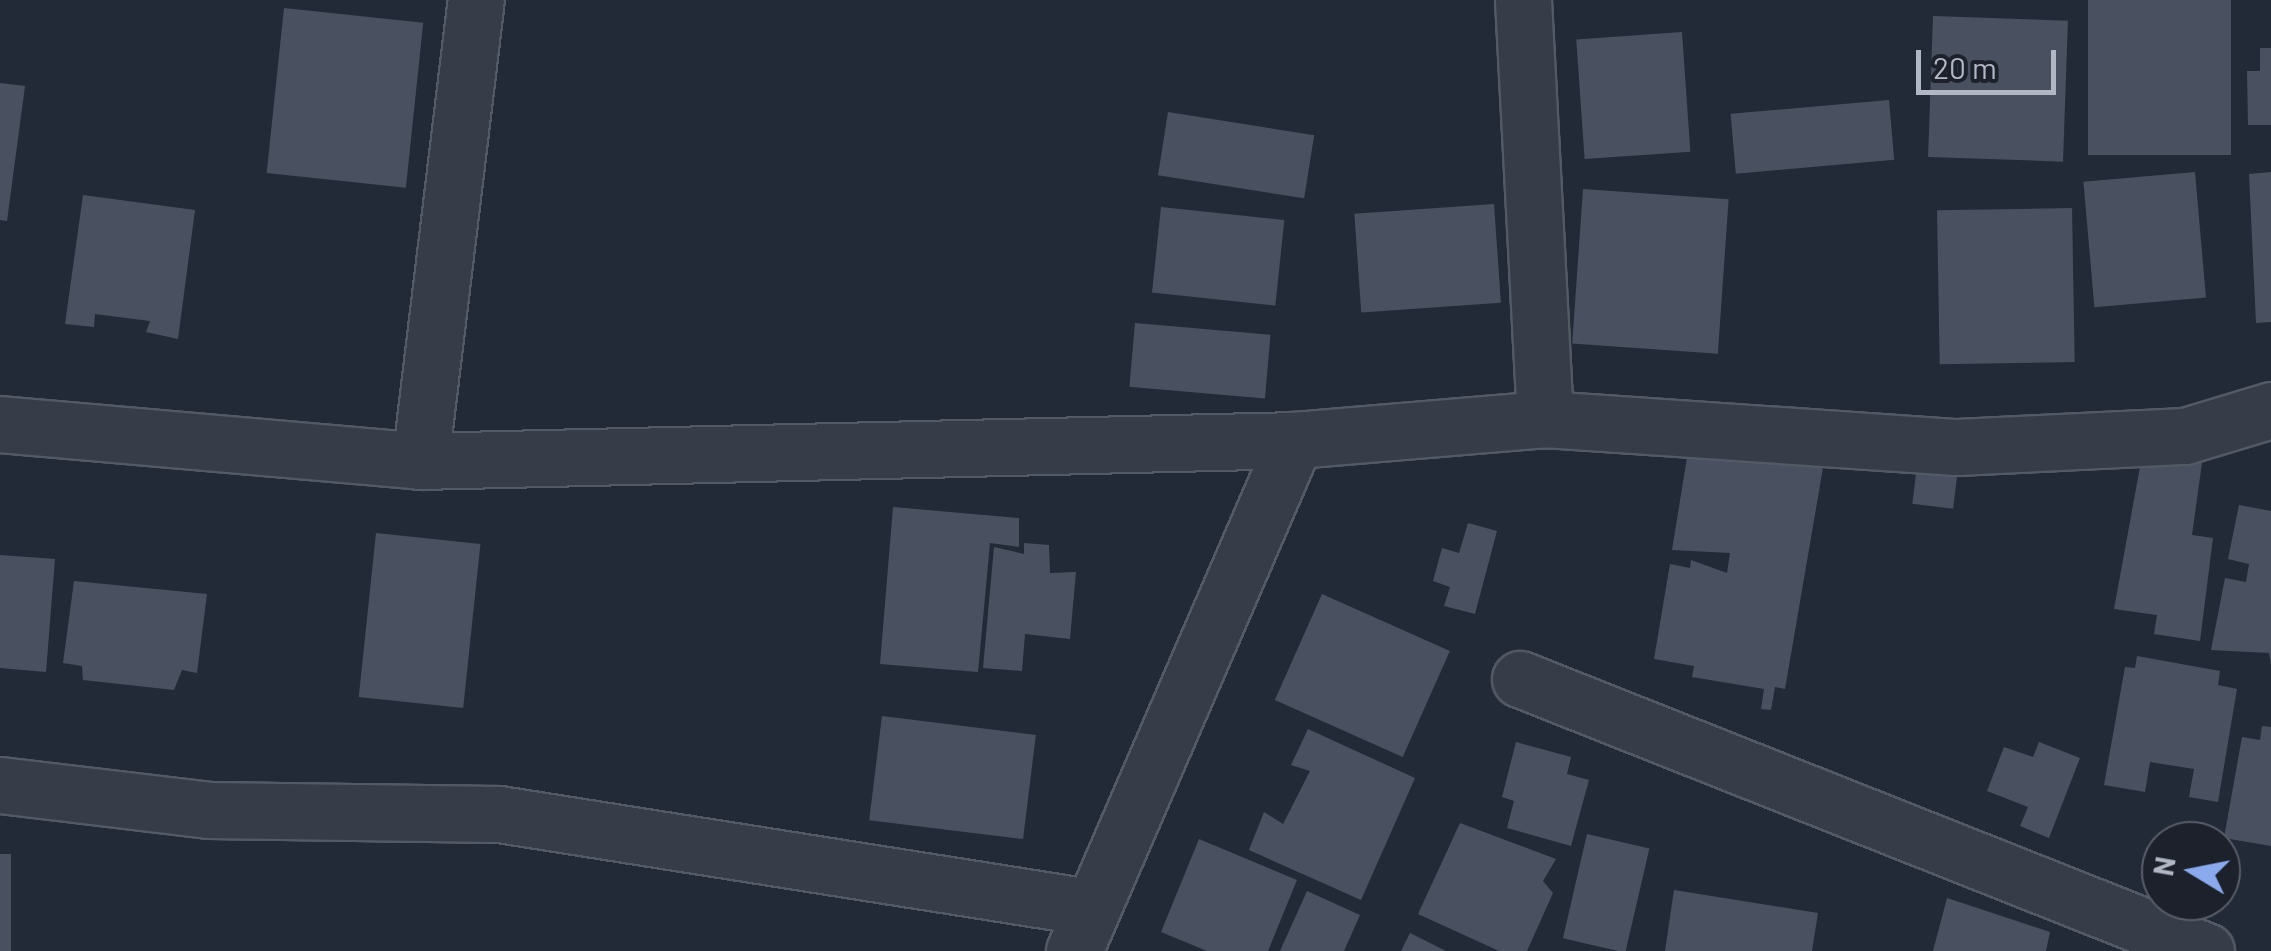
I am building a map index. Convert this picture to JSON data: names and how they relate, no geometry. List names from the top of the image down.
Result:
{
  "scale_bar": "20 m",
  "north": "left"
}
